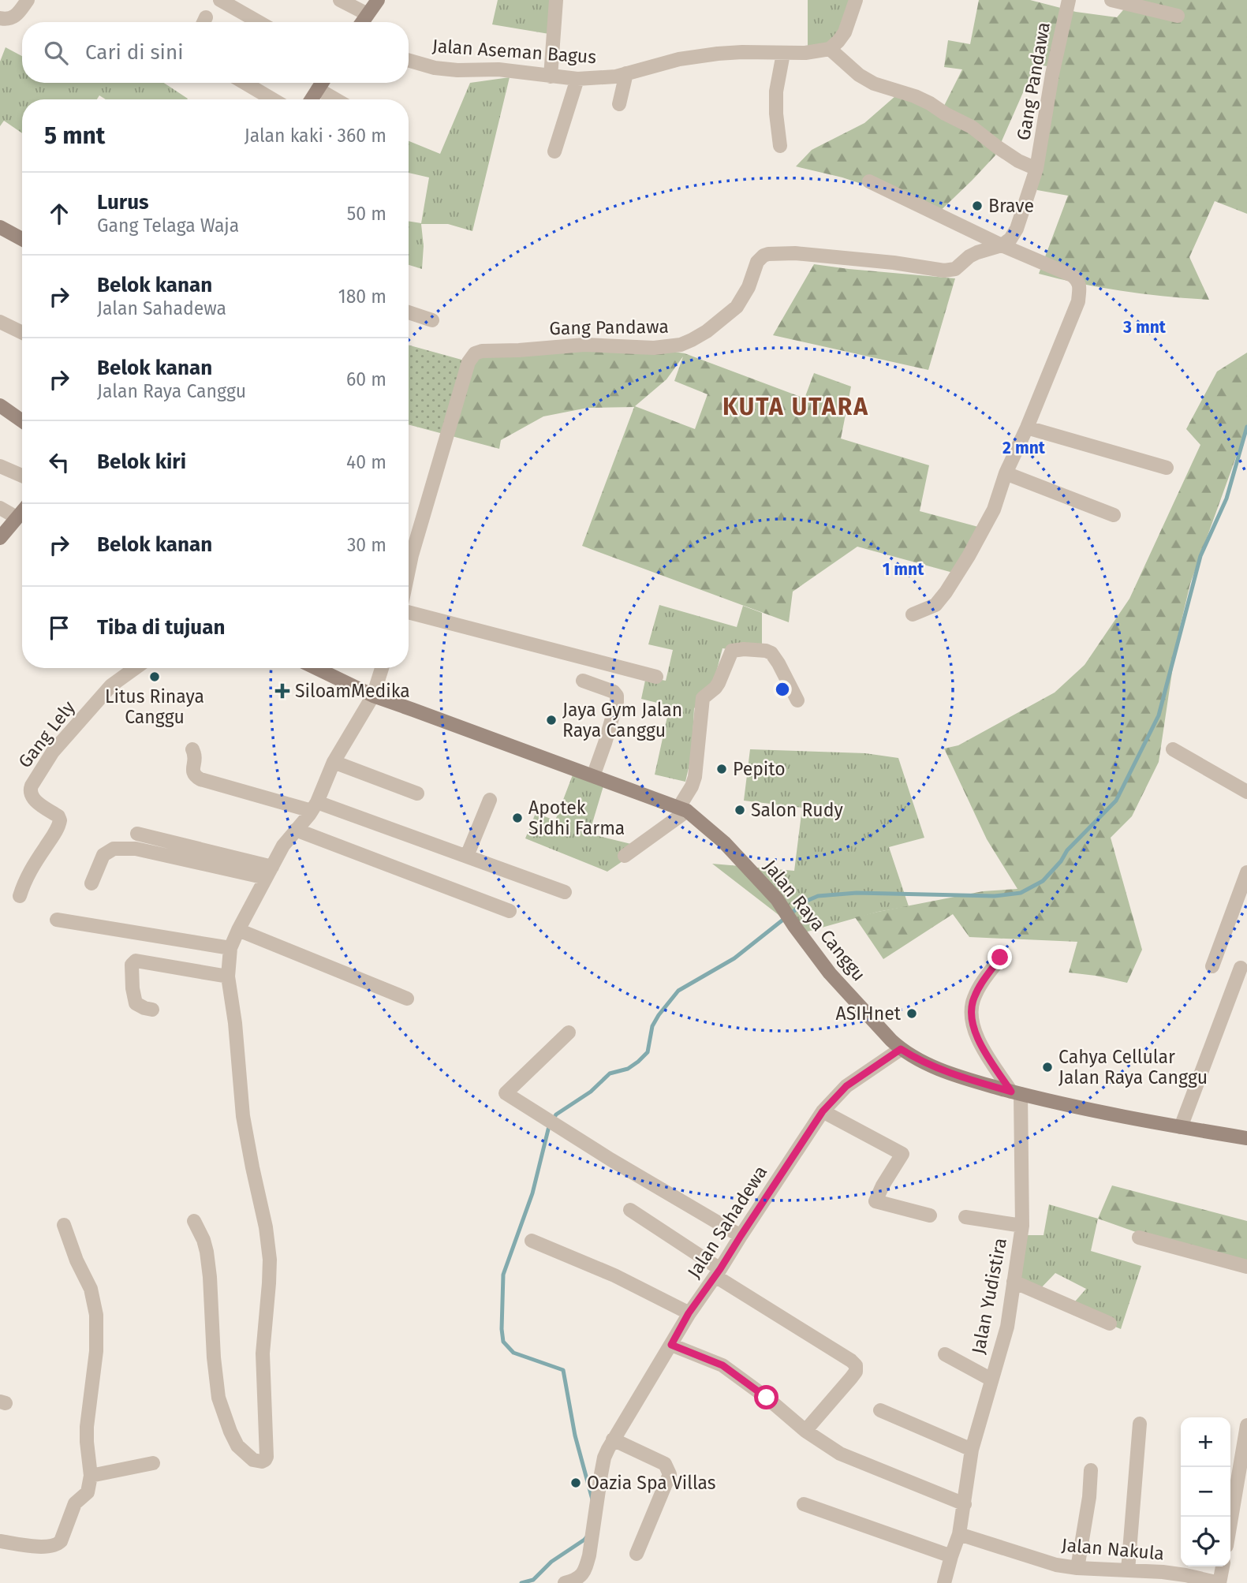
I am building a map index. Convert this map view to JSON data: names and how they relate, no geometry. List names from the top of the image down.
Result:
{
  "streets": {
    "main road": ["Jalan Raya Canggu"],
    "street": [
      "Jalan Aseman Bagus",
      "Gang Pandawa",
      "Gang Lely",
      "Jalan Sahadewa",
      "Jalan Yudistira",
      "Jalan Nakula"
    ]
  },
  "crossings": [
    ["Jalan Aseman Bagus", "Gang Pandawa"],
    ["Jalan Raya Canggu", "Jalan Sahadewa"],
    ["Jalan Raya Canggu", "Jalan Yudistira"],
    ["Jalan Yudistira", "Jalan Nakula"]
  ],
  "districts": ["KUTA UTARA"],
  "places": {
    "other": [
      "Brave",
      "Litus Rinaya Canggu",
      "Jaya Gym Jalan Raya Canggu",
      "Pepito",
      "Salon Rudy",
      "Apotek Sidhi Farma",
      "ASIHnet",
      "Cahya Cellular Jalan Raya Canggu",
      "Oazia Spa Villas"
    ],
    "health": ["SiloamMedika"]
  },
  "page": {
    "search": "Cari di sini",
    "heading": ["5 mnt", "Jalan kaki · 360 m"],
    "list": [
      ["Lurus", "Gang Telaga Waja", "50 m"],
      ["Belok kanan", "Jalan Sahadewa", "180 m"],
      ["Belok kanan", "Jalan Raya Canggu", "60 m"],
      ["Belok kiri", "40 m"],
      ["Belok kanan", "30 m"],
      "Tiba di tujuan"
    ],
    "map_buttons": ["+", "−"]
  },
  "rings": ["3 mnt", "2 mnt", "1 mnt"]
}
